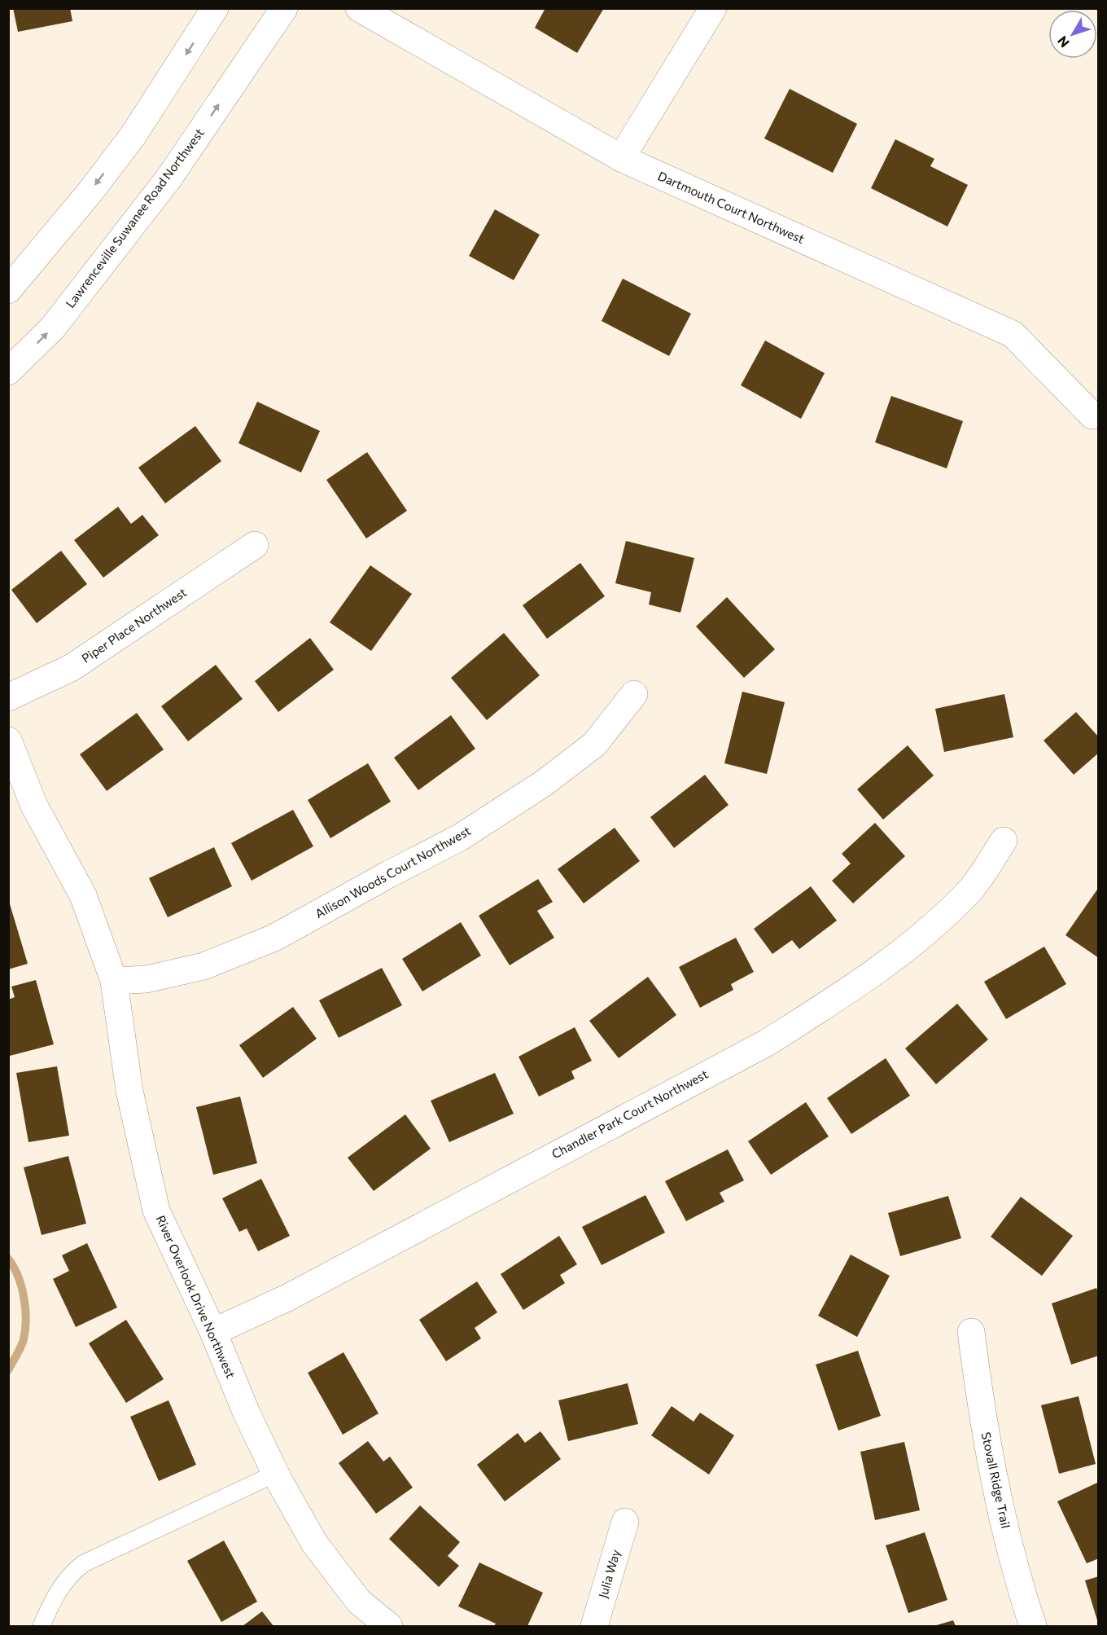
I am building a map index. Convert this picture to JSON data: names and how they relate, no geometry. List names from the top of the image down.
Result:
{
  "streets": {
    "street": [
      "Dartmouth Court Northwest",
      "Lawrenceville Suwanee Road Northwest",
      "Piper Place Northwest",
      "Allison Woods Court Northwest",
      "Chandler Park Court Northwest",
      "River Overlook Drive Northwest",
      "Stovall Ridge Trail",
      "Julia Way"
    ]
  },
  "crossings": [
    ["Allison Woods Court Northwest", "River Overlook Drive Northwest"],
    ["Chandler Park Court Northwest", "River Overlook Drive Northwest"]
  ],
  "north": "bottom left"
}
